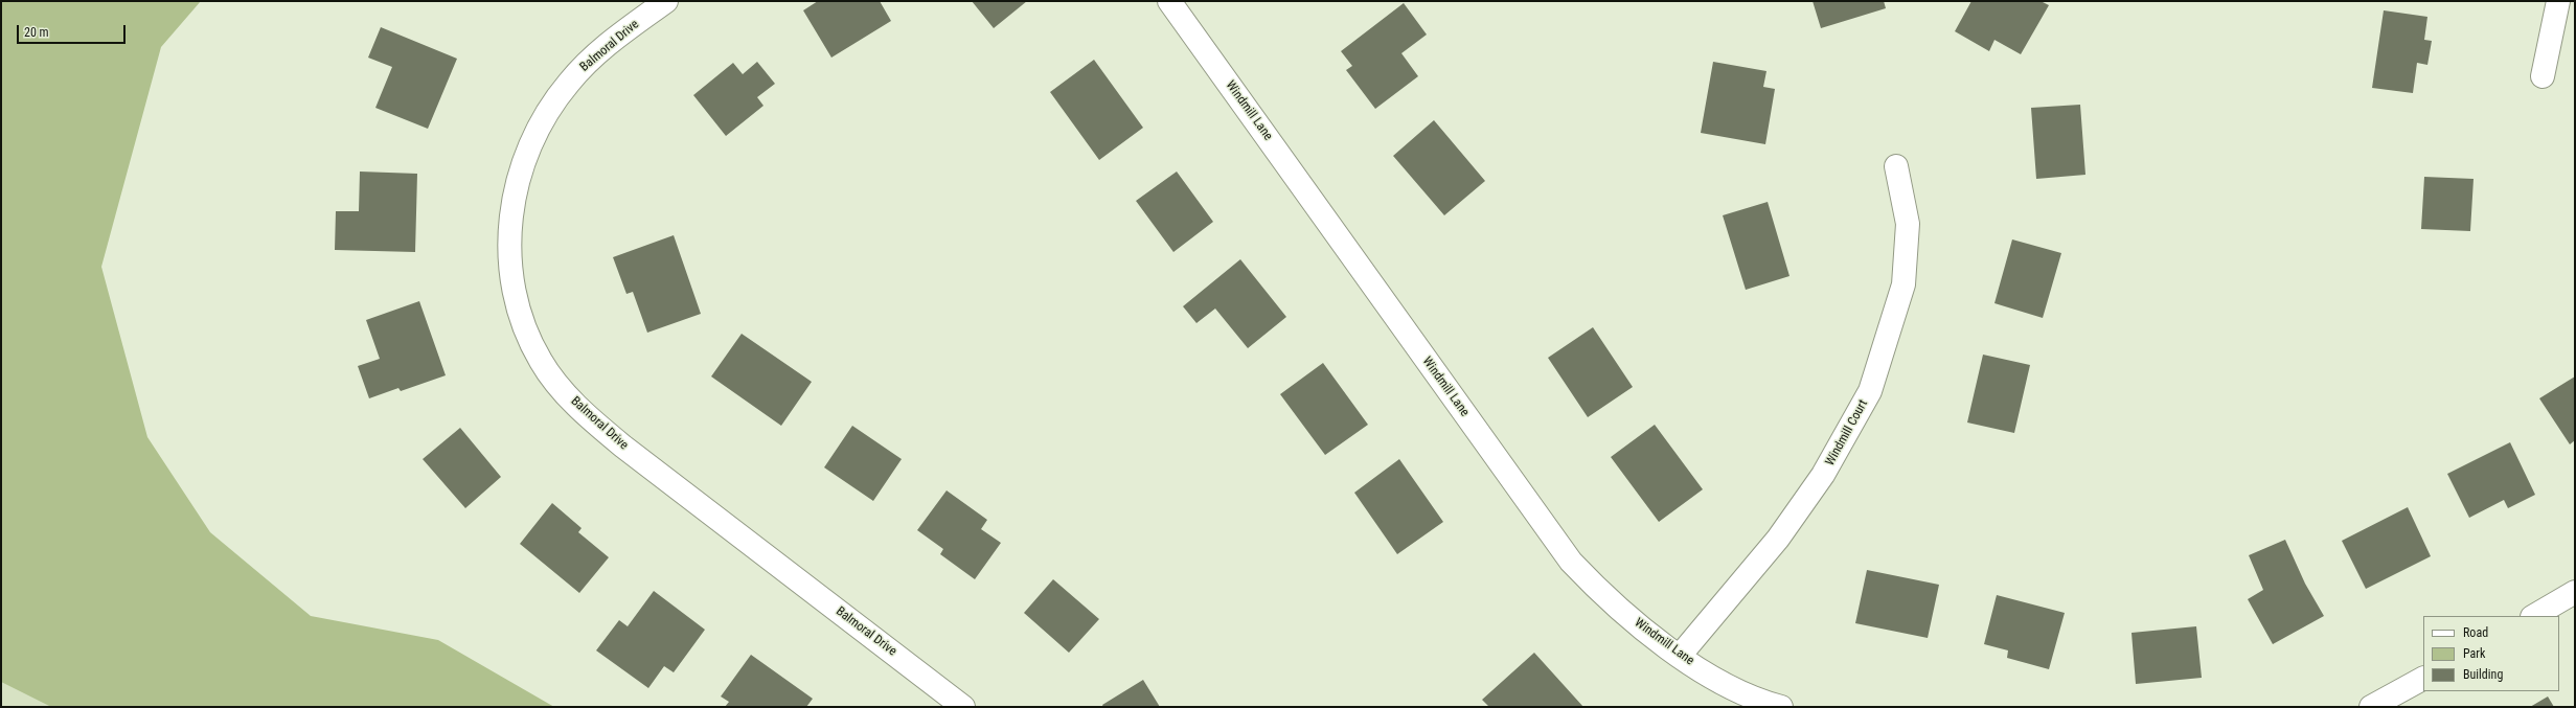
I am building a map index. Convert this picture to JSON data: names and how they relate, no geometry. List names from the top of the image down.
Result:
{
  "streets": {
    "street": ["Balmoral Drive", "Windmill Lane", "Windmill Court"]
  },
  "crossings": [
    ["Windmill Lane", "Windmill Court"]
  ],
  "legend": ["Road", "Park", "Building"],
  "scale_bar": "20 m"
}
